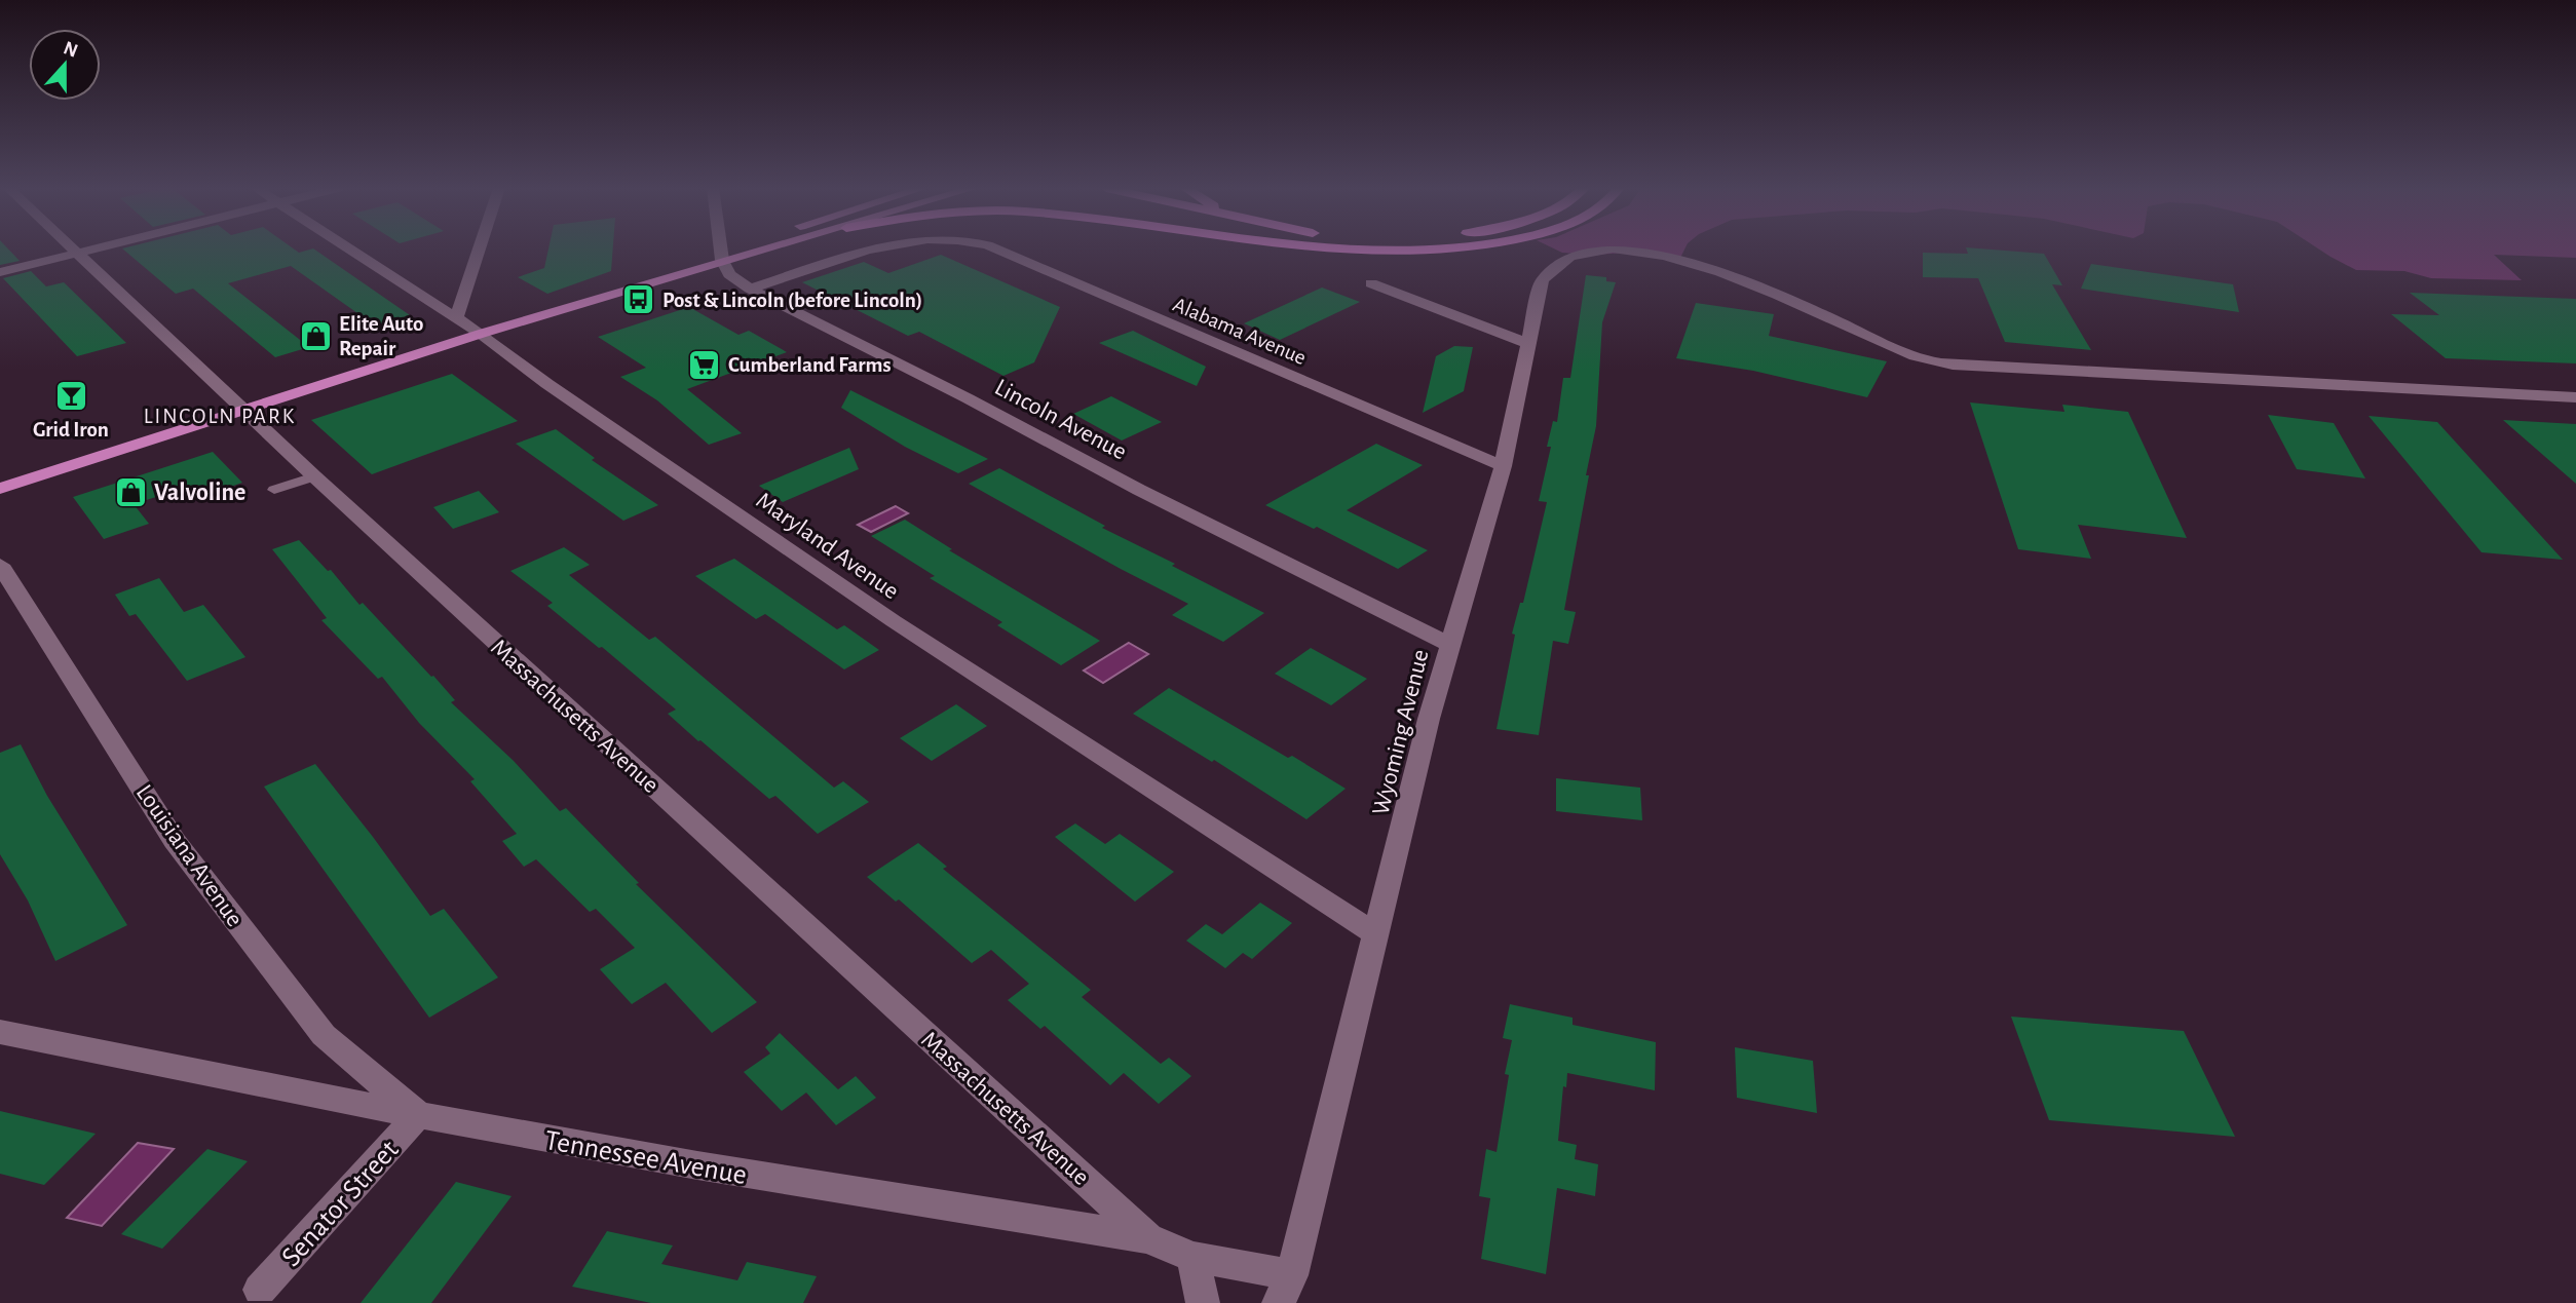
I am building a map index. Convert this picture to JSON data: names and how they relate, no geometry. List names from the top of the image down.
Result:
{
  "streets": {
    "street": [
      "Alabama Avenue",
      "Lincoln Avenue",
      "Maryland Avenue",
      "Massachusetts Avenue",
      "Wyoming Avenue",
      "Louisiana Avenue",
      "Tennessee Avenue",
      "Senator Street"
    ]
  },
  "crossings": [
    ["Alabama Avenue", "Lincoln Avenue"],
    ["Alabama Avenue", "Wyoming Avenue"],
    ["Lincoln Avenue", "Wyoming Avenue"],
    ["Maryland Avenue", "Wyoming Avenue"],
    ["Massachusetts Avenue", "Tennessee Avenue"],
    ["Wyoming Avenue", "Tennessee Avenue"],
    ["Louisiana Avenue", "Tennessee Avenue"],
    ["Louisiana Avenue", "Senator Street"],
    ["Tennessee Avenue", "Senator Street"]
  ],
  "districts": ["LINCOLN PARK"],
  "places": {
    "bus stop": ["Post & Lincoln (before Lincoln)"],
    "shop": ["Elite Auto Repair", "Valvoline"],
    "supermarket": ["Cumberland Farms"],
    "bar": ["Grid Iron"]
  },
  "north": "top"
}
